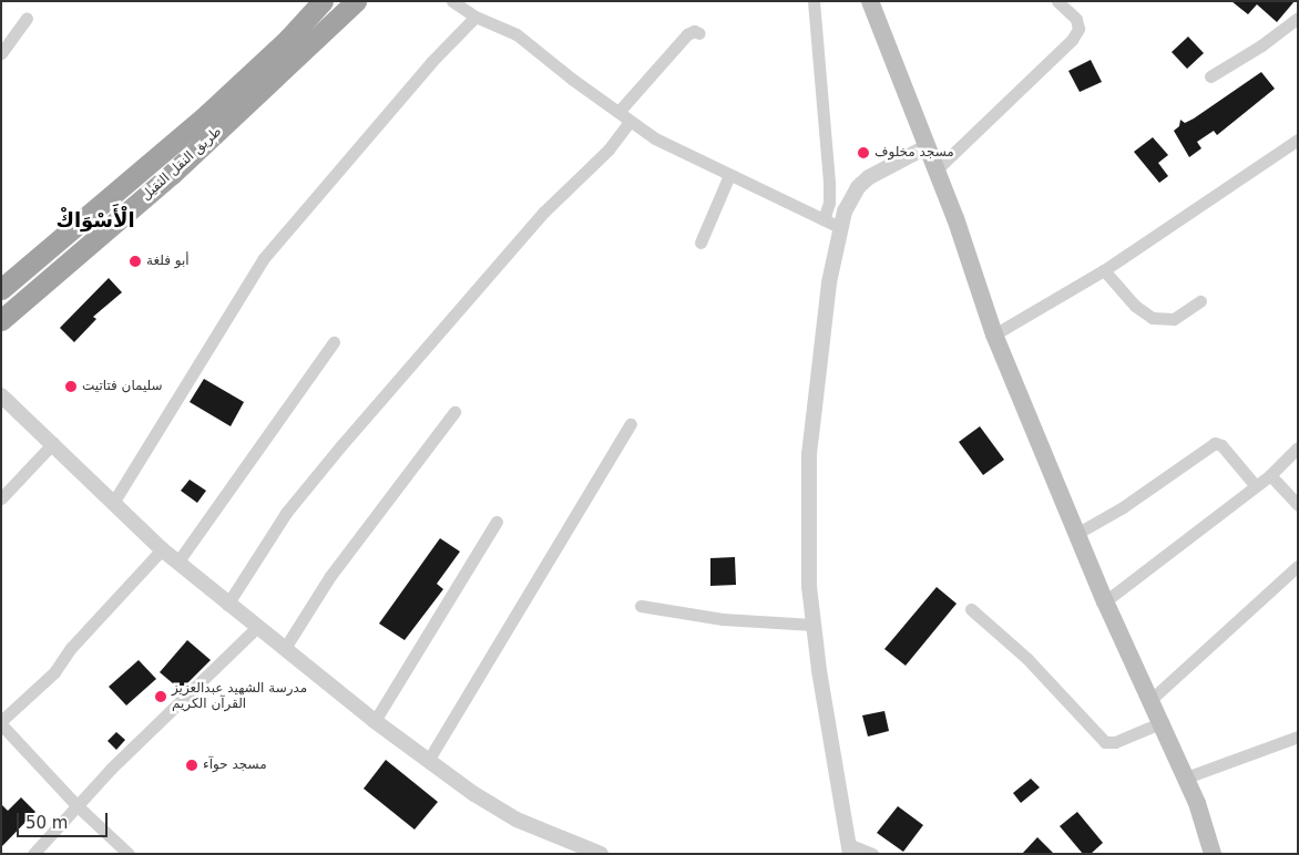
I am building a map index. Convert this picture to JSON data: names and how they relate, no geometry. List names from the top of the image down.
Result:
{
  "streets": {
    "highway": ["طريق النقل الثقيل"]
  },
  "districts": ["الْأَسْوَاكْ"],
  "places": [
    "مسجد مخلوف",
    "أبو فلغة",
    "سليمان فتاتيت",
    "مدرسة الشهيد عبدالعزيز القرآن الكريم",
    "مسجد حوآء"
  ],
  "scale_bar": "50 m"
}
